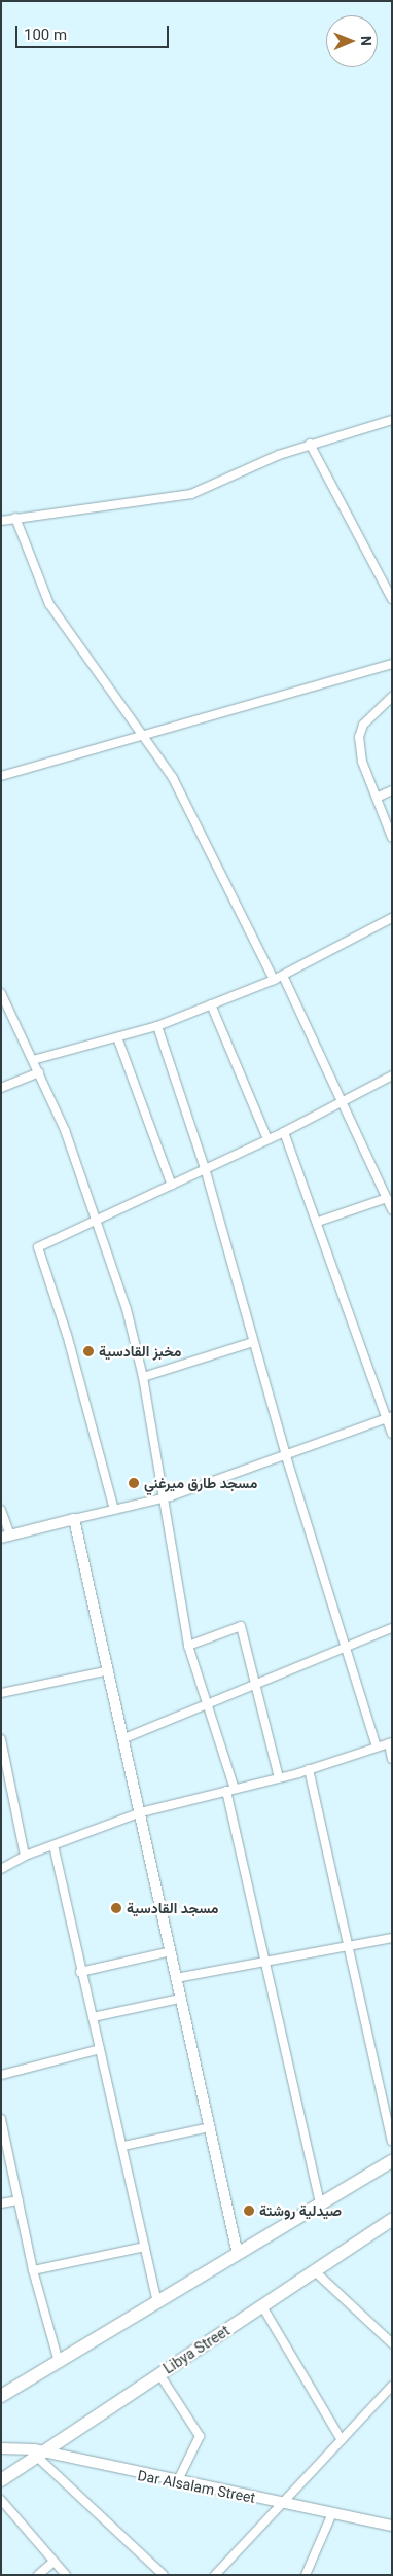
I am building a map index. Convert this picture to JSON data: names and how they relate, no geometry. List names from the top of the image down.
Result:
{
  "streets": {
    "main road": ["Libya Street"],
    "street": ["Dar Alsalam Street"]
  },
  "crossings": [
    ["Libya Street", "Dar Alsalam Street"]
  ],
  "places": [
    "مخبز القادسية",
    "مسجد طارق ميرغني",
    "مسجد القادسية",
    "صيدلية روشتة"
  ],
  "scale_bar": "100 m",
  "north": "right"
}
